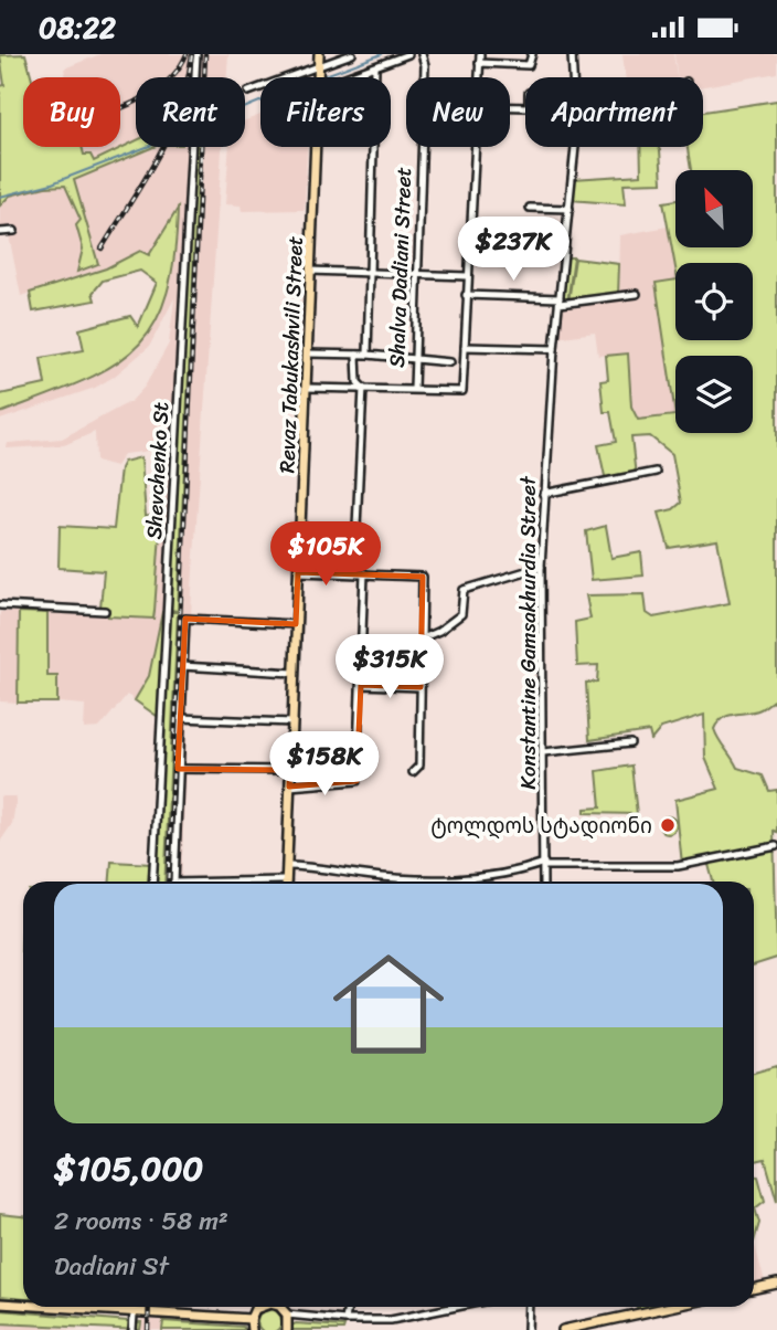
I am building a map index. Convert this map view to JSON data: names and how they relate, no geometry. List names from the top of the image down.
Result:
{
  "streets": {
    "main road": ["Revaz Tabukashvili Street"],
    "street": ["Shalva Dadiani Street", "Shevchenko St", "Konstantine Gamsakhurdia Street"]
  },
  "places": ["ტოლდოს სტადიონი"],
  "north": "top left",
  "page": {
    "status": "08:22",
    "chip": [
      "Buy",
      "Rent",
      "Filters",
      "New",
      "Apartment"
    ],
    "price": [
      "$237K",
      "$105K",
      "$315K",
      "$158K"
    ],
    "list": [
      {
        "name": "$105,000",
        "note": "2 rooms · 58 m² · Dadiani St"
      }
    ]
  }
}
